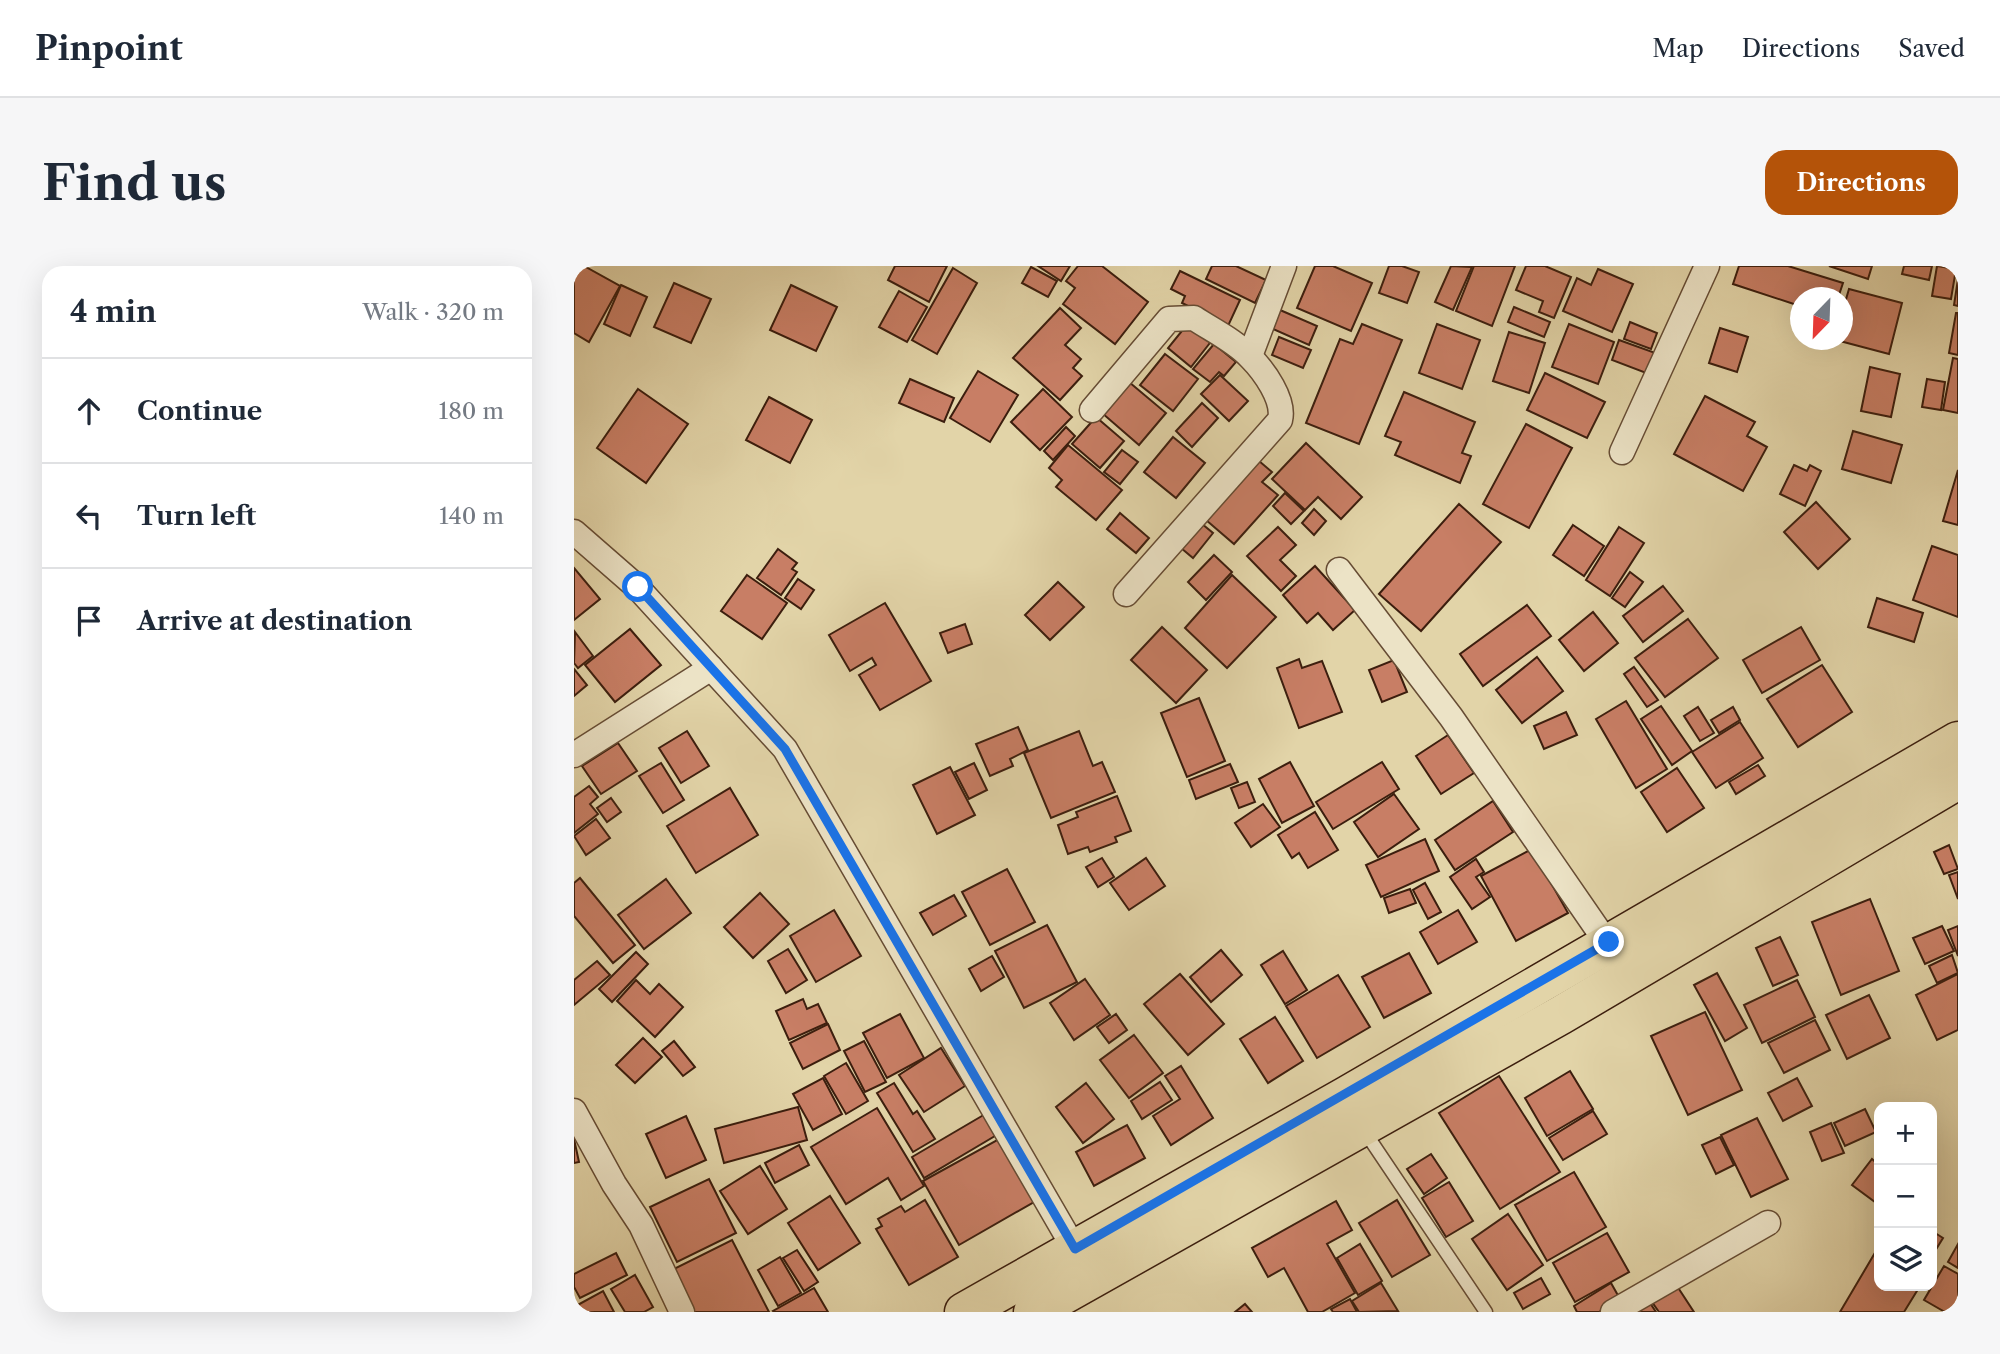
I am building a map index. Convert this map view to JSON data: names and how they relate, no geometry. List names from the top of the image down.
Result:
{
  "north": "bottom left",
  "page": {
    "header": "Pinpoint",
    "nav": ["Map", "Directions", "Saved"],
    "buttons": "Directions",
    "title": "Find us",
    "heading": ["4 min", "Walk · 320 m"],
    "list": [
      ["Continue", "180 m"],
      ["Turn left", "140 m"],
      "Arrive at destination"
    ],
    "map_buttons": ["+", "−"]
  }
}
